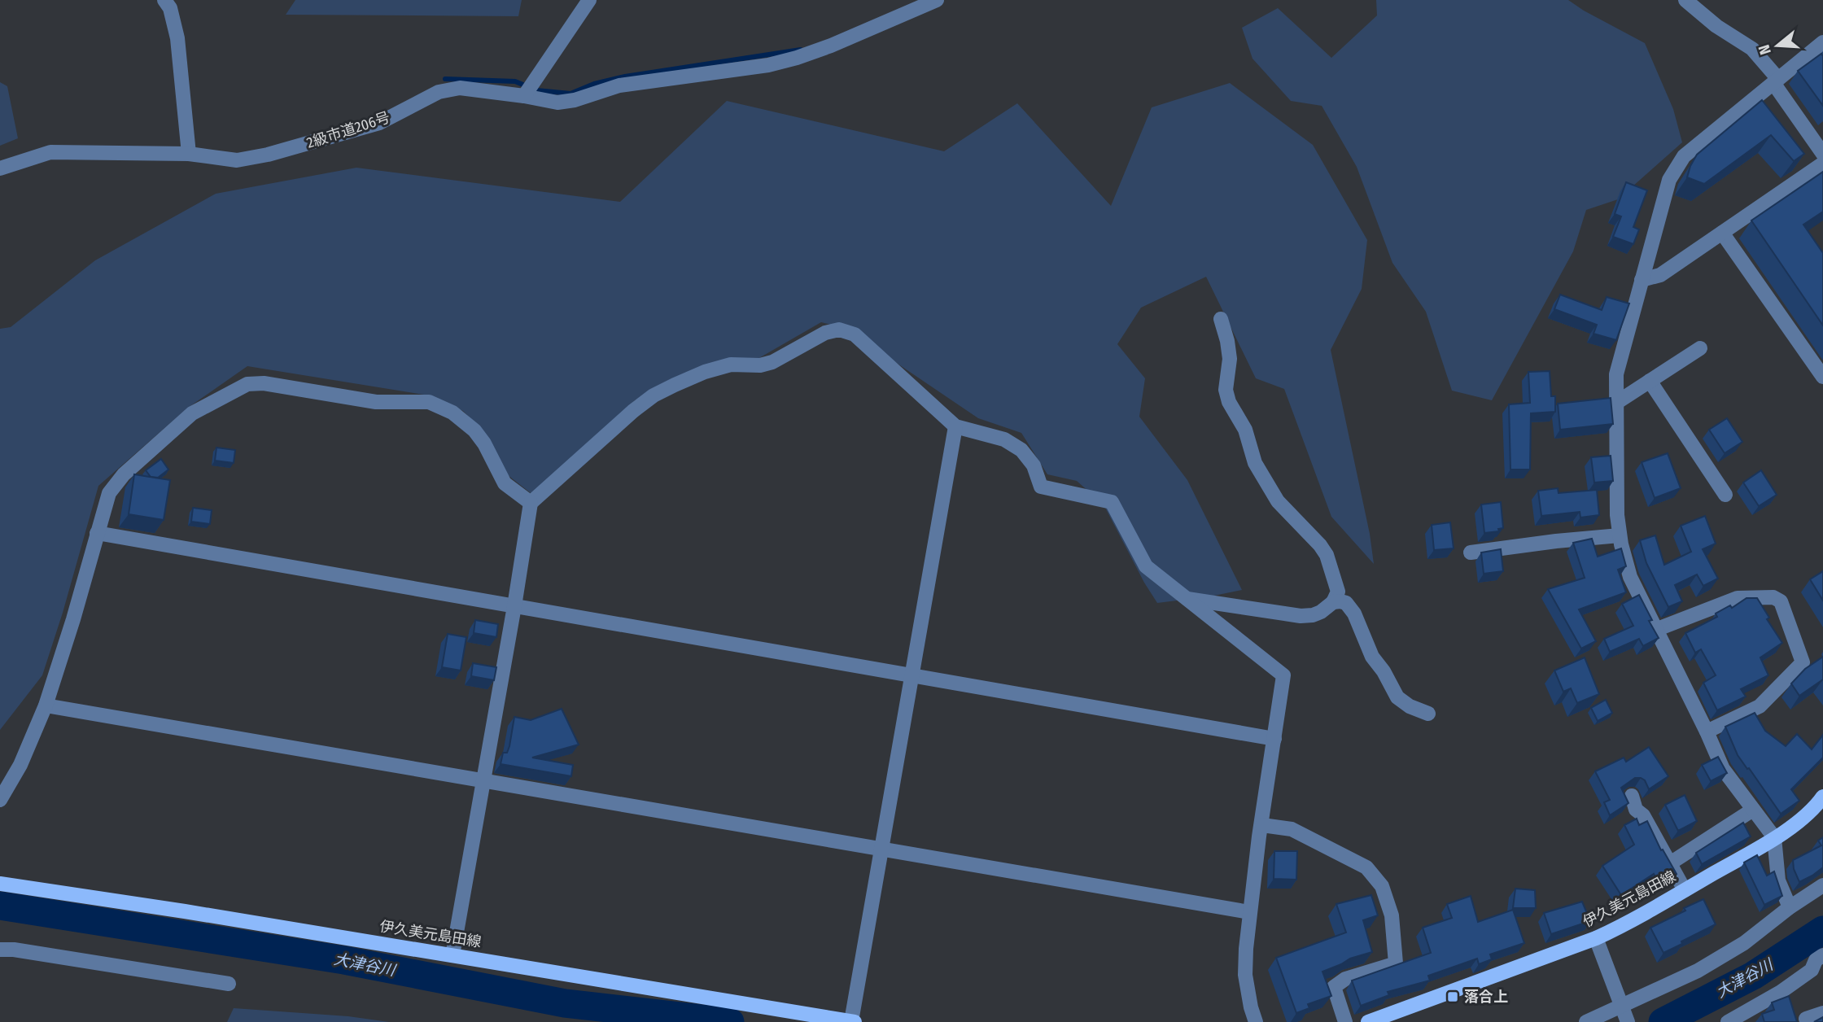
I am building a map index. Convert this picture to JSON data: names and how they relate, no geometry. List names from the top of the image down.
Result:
{
  "streets": {
    "main road": ["伊久美元島田線"],
    "street": ["2級市道206号"]
  },
  "water": ["大津谷川"],
  "places": {
    "transit": ["落合上"]
  },
  "north": "left"
}
